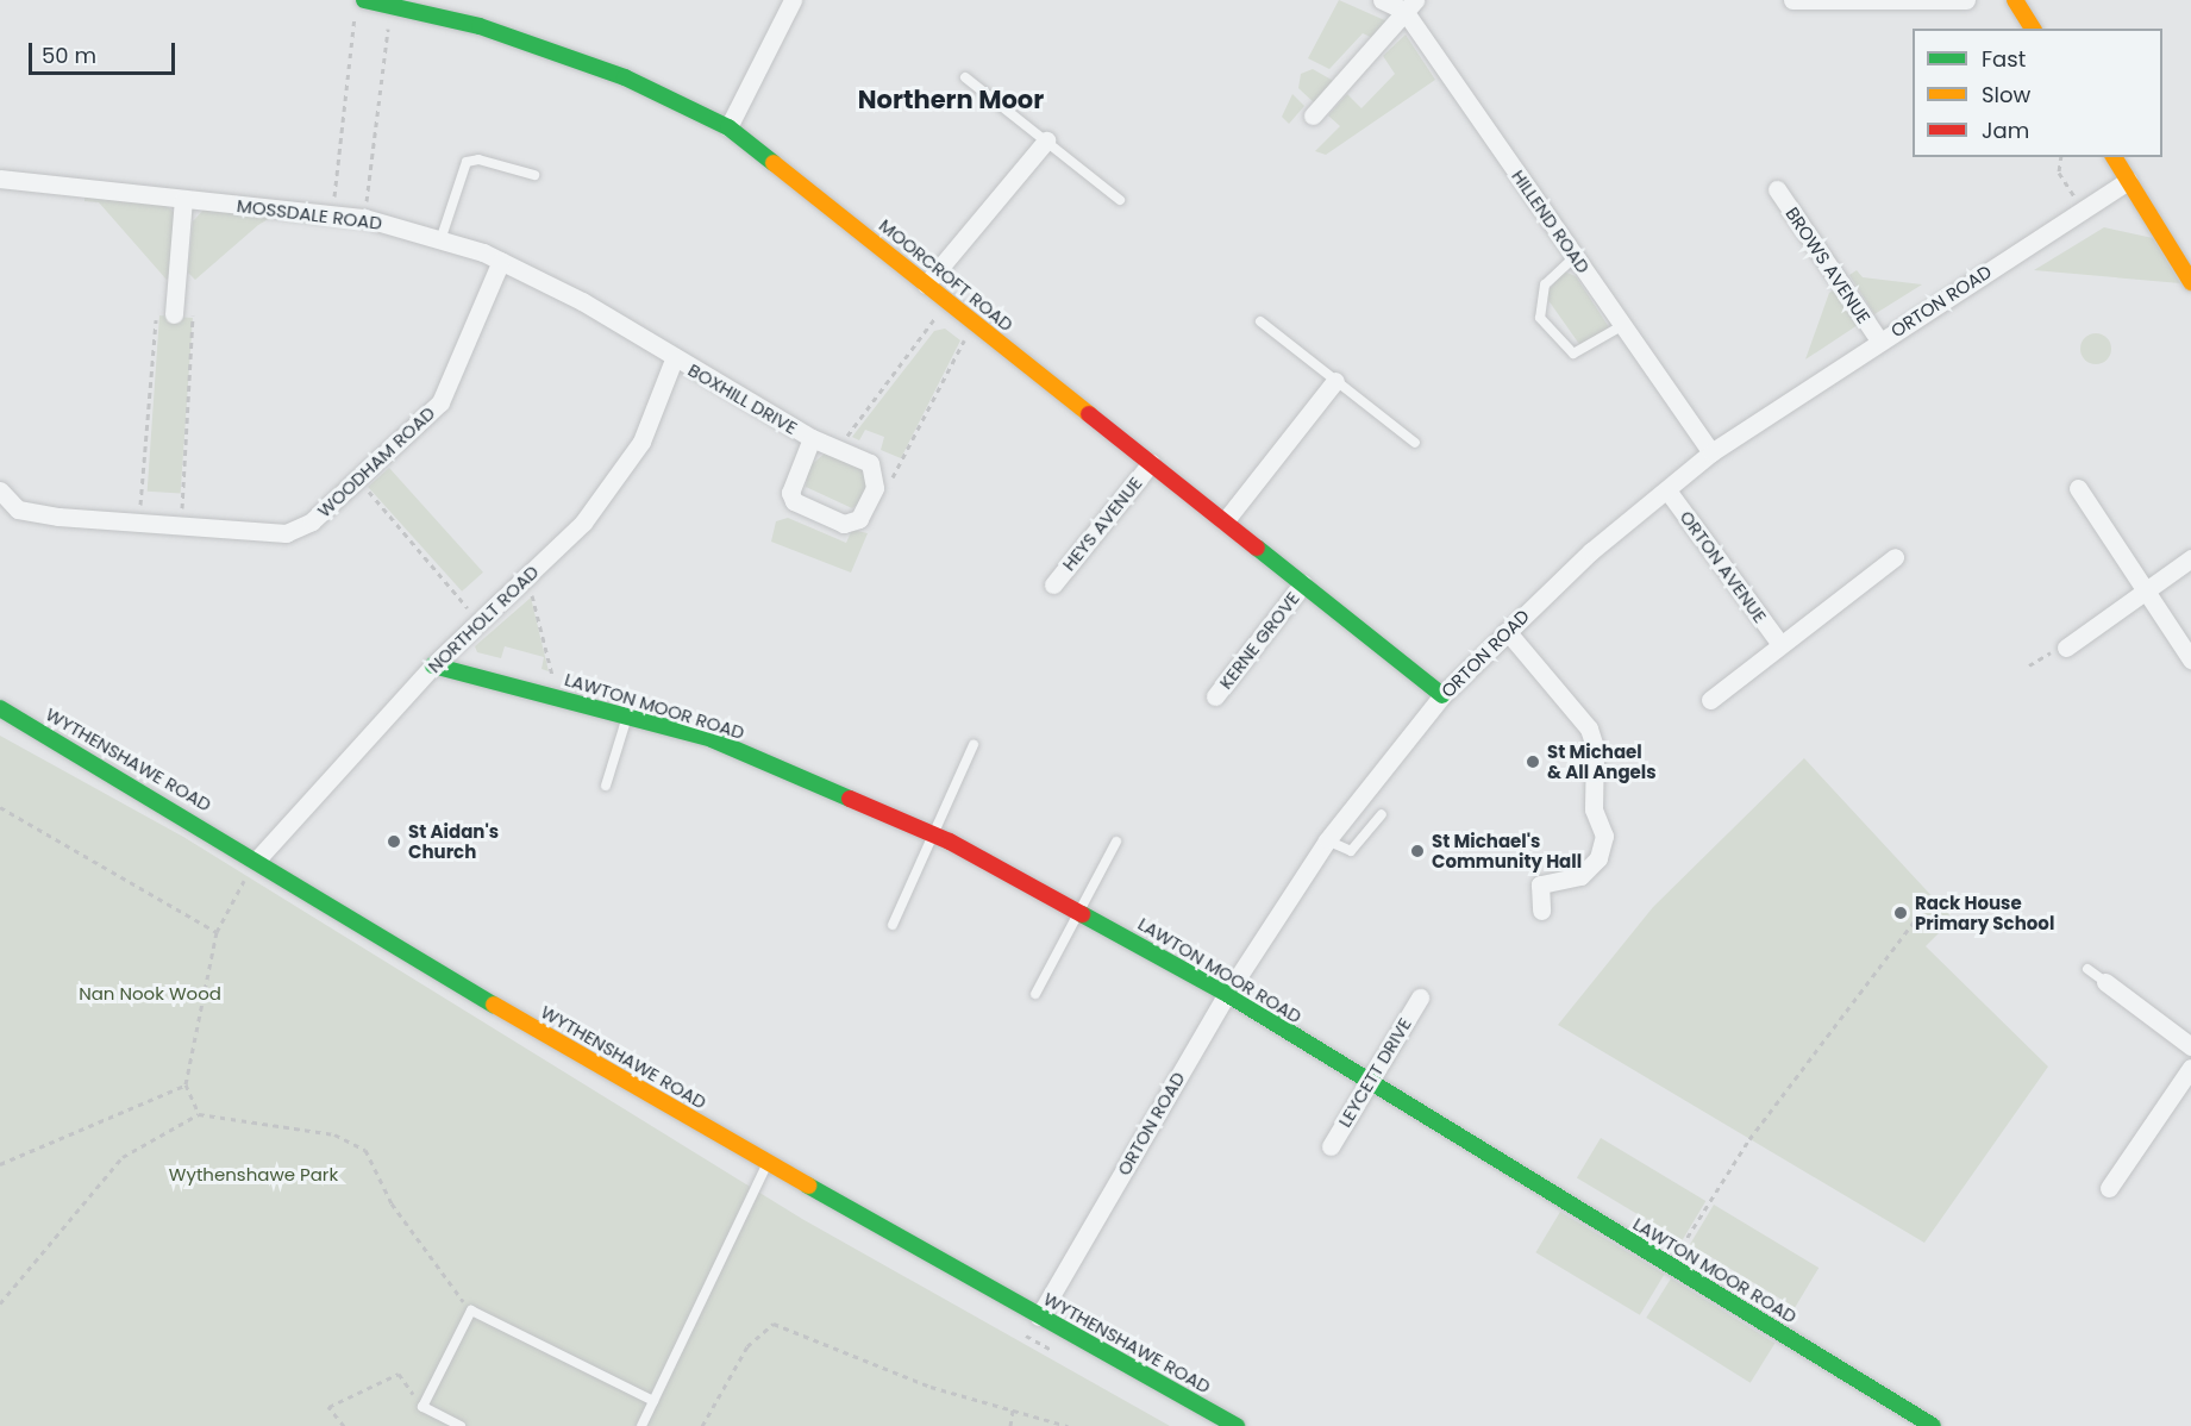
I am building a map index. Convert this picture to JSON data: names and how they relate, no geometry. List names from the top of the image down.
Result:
{
  "streets": {
    "street": [
      "MOSSDALE ROAD",
      "HILLEND ROAD",
      "BROWS AVENUE",
      "MOORCROFT ROAD",
      "ORTON ROAD",
      "BOXHILL DRIVE",
      "WOODHAM ROAD",
      "HEYS AVENUE",
      "ORTON AVENUE",
      "NORTHOLT ROAD",
      "KERNE GROVE",
      "LAWTON MOOR ROAD",
      "WYTHENSHAWE ROAD",
      "LEYCETT DRIVE"
    ]
  },
  "crossings": [
    ["MOSSDALE ROAD", "BOXHILL DRIVE"],
    ["MOSSDALE ROAD", "WOODHAM ROAD"],
    ["MOSSDALE ROAD", "NORTHOLT ROAD"],
    ["HILLEND ROAD", "ORTON ROAD"],
    ["BROWS AVENUE", "ORTON ROAD"],
    ["MOORCROFT ROAD", "ORTON ROAD"],
    ["MOORCROFT ROAD", "HEYS AVENUE"],
    ["MOORCROFT ROAD", "KERNE GROVE"],
    ["ORTON ROAD", "ORTON AVENUE"],
    ["ORTON ROAD", "LAWTON MOOR ROAD"],
    ["ORTON ROAD", "WYTHENSHAWE ROAD"],
    ["BOXHILL DRIVE", "NORTHOLT ROAD"],
    ["NORTHOLT ROAD", "LAWTON MOOR ROAD"],
    ["NORTHOLT ROAD", "WYTHENSHAWE ROAD"],
    ["LAWTON MOOR ROAD", "LEYCETT DRIVE"]
  ],
  "districts": ["Northern Moor"],
  "parks": ["Nan Nook Wood", "Wythenshawe Park"],
  "places": [
    "St Michael & All Angels",
    "St Aidan's Church",
    "St Michael's Community Hall",
    "Rack House Primary School"
  ],
  "legend": ["Fast", "Slow", "Jam"],
  "scale_bar": "50 m"
}
